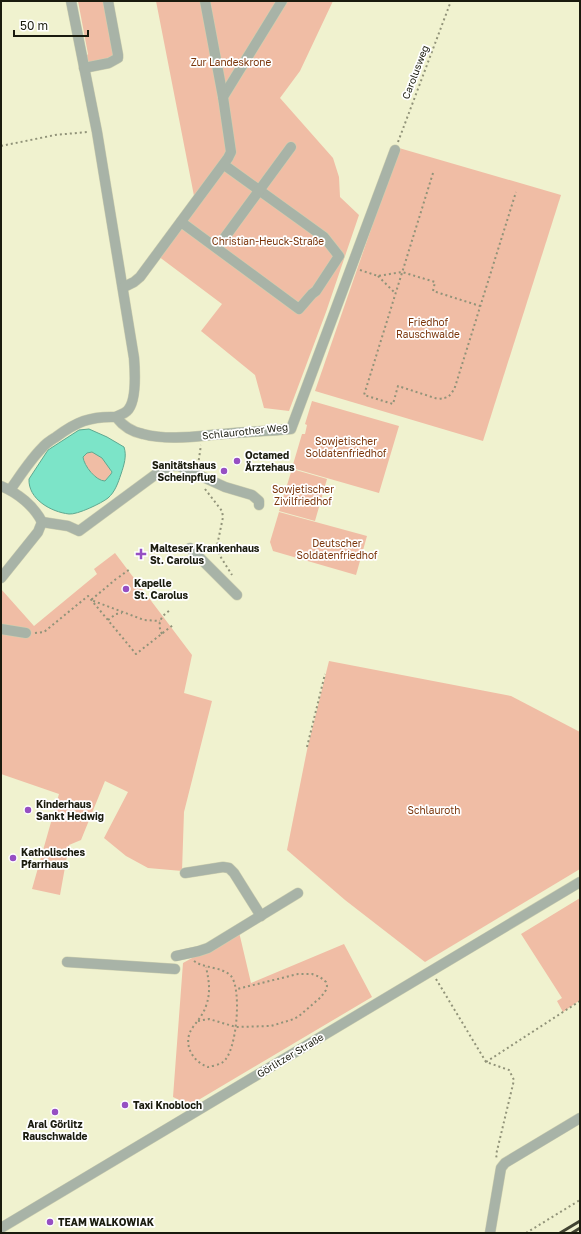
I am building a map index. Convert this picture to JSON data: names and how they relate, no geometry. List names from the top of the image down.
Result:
{
  "streets": {
    "street": ["Schlaurother Weg", "Görlitzer Straße"],
    "path": ["Carolusweg"]
  },
  "crossings": [
    ["Carolusweg", "Schlaurother Weg"]
  ],
  "parks": [
    "Zur Landeskrone",
    "Christian-Heuck-Straße",
    "Friedhof Rauschwalde",
    "Sowjetischer Soldatenfriedhof",
    "Sowjetischer Zivilfriedhof",
    "Deutscher Soldatenfriedhof",
    "Schlauroth"
  ],
  "places": {
    "other": [
      "Octamed Ärztehaus",
      "Sanitätshaus Scheinpflug",
      "Kapelle St. Carolus",
      "Kinderhaus Sankt Hedwig",
      "Katholisches Pfarrhaus",
      "Taxi Knobloch",
      "Aral Görlitz Rauschwalde",
      "TEAM WALKOWIAK"
    ],
    "health": ["Malteser Krankenhaus St. Carolus"]
  },
  "scale_bar": "50 m"
}
